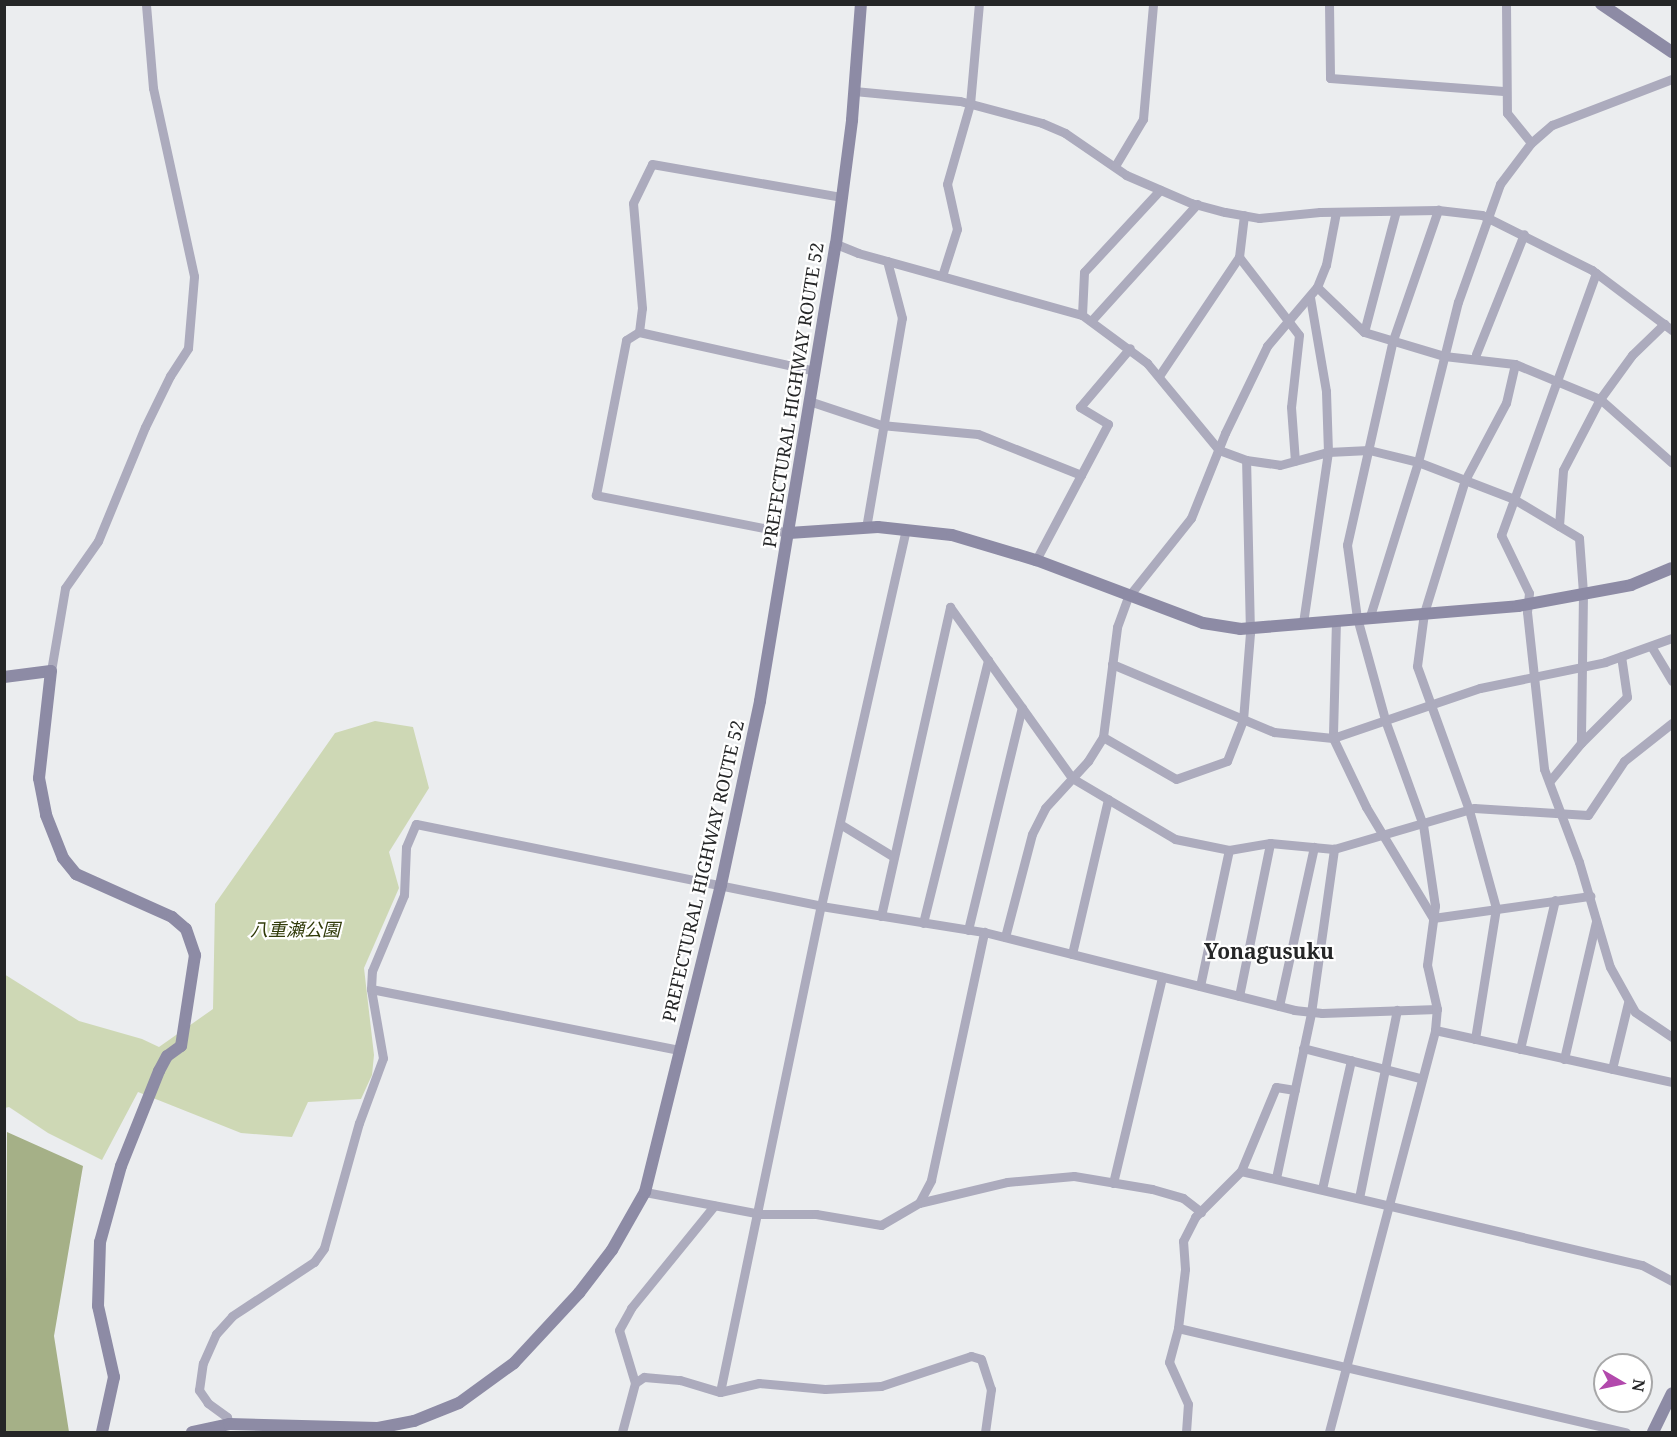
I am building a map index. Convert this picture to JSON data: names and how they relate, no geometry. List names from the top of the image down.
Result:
{
  "streets": {
    "street": ["PREFECTURAL HIGHWAY ROUTE 52"]
  },
  "districts": ["Yonagusuku"],
  "parks": ["八重瀬公園"],
  "north": "right"
}
